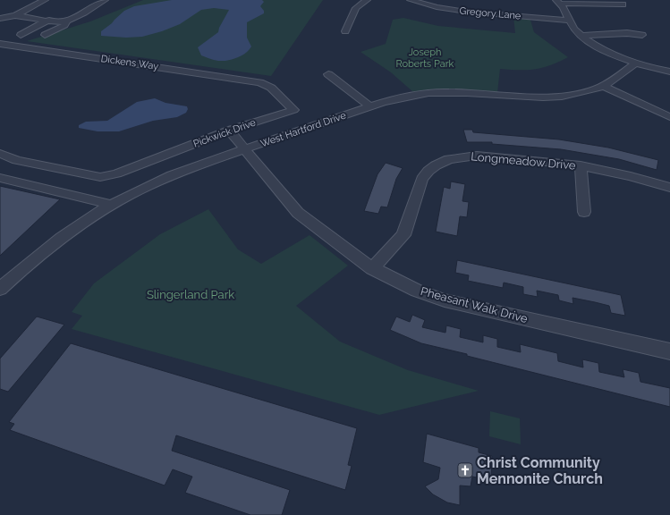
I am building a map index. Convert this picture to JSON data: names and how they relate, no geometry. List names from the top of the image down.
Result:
{
  "streets": {
    "street": [
      "Gregory Lane",
      "Dickens Way",
      "West Hartford Drive",
      "Pickwick Drive",
      "Longmeadow Drive",
      "Pheasant Walk Drive"
    ]
  },
  "crossings": [
    ["Dickens Way", "Pickwick Drive"],
    ["West Hartford Drive", "Pheasant Walk Drive"],
    ["Pickwick Drive", "Pheasant Walk Drive"],
    ["Longmeadow Drive", "Pheasant Walk Drive"]
  ],
  "parks": ["Joseph Roberts Park", "Slingerland Park"],
  "places": {
    "church": ["Christ Community Mennonite Church"]
  }
}
